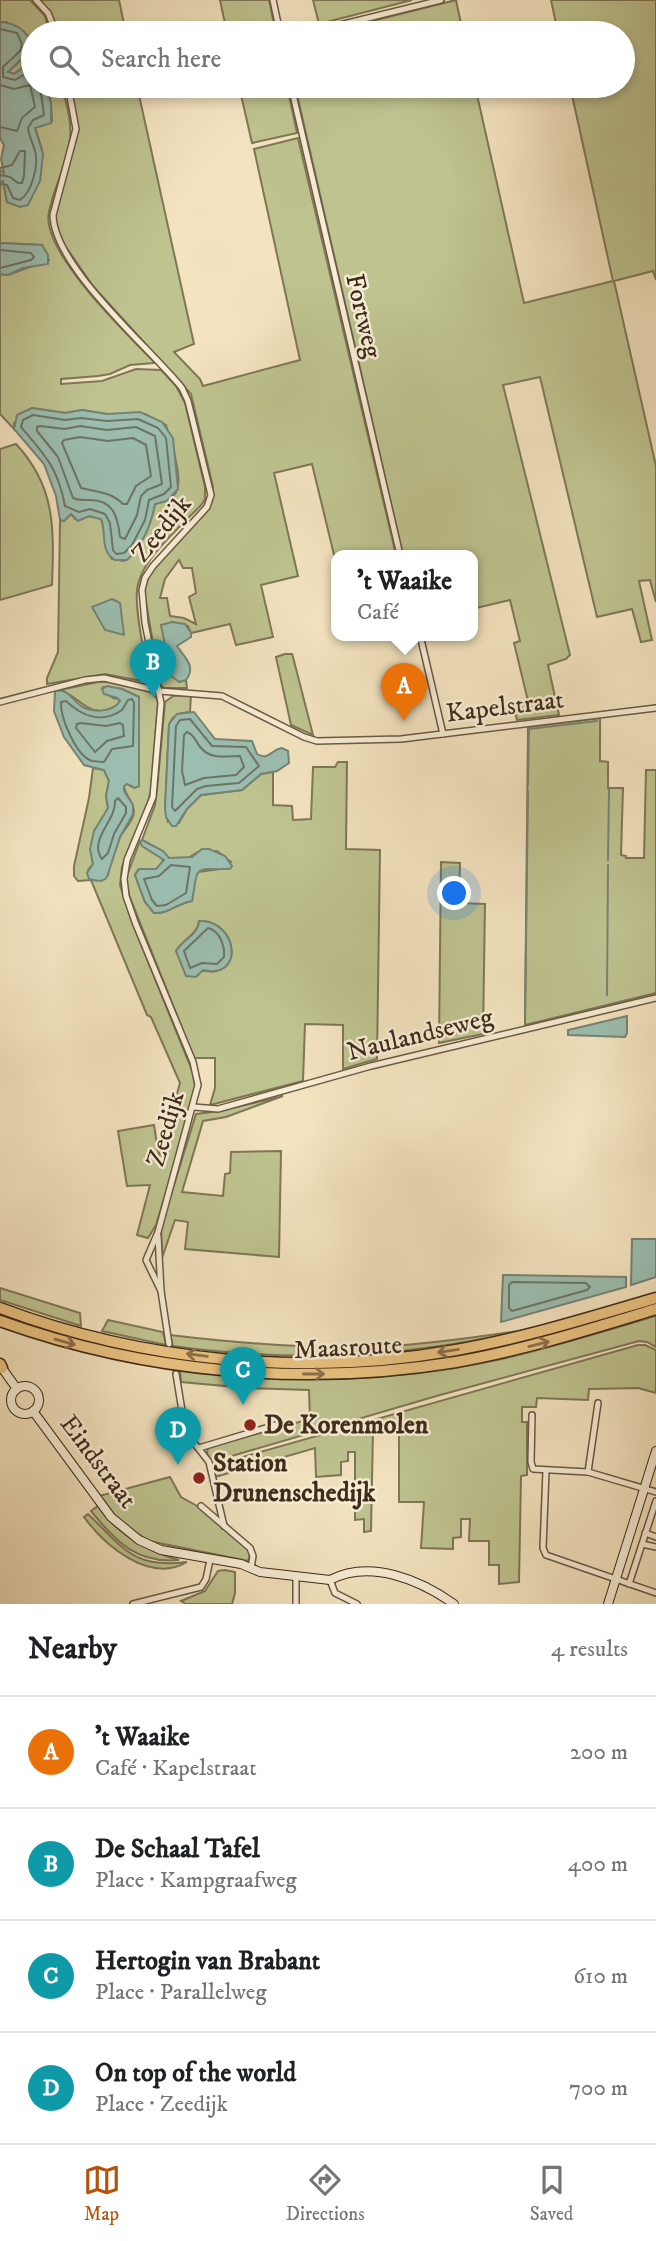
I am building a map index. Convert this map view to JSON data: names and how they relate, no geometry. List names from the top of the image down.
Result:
{
  "streets": {
    "highway": ["Maasroute"],
    "main road": ["Eindstraat"],
    "street": [
      "Fortweg",
      "Zeedijk",
      "Kapelstraat",
      "Naulandseweg"
    ]
  },
  "crossings": [
    ["Zeedijk", "Kapelstraat"],
    ["Zeedijk", "Naulandseweg"]
  ],
  "places": ["De Korenmolen", "Station Drunenschedijk"],
  "page": {
    "search": "Search here",
    "popup": ["'t Waaike", "Café"],
    "pins": [
      "B",
      "A",
      "C",
      "D"
    ],
    "heading": ["Nearby", "4 results"],
    "list": [
      {
        "mark": "A",
        "name": "'t Waaike",
        "note": "Café · Kapelstraat",
        "value": "200 m"
      },
      {
        "mark": "B",
        "name": "De Schaal Tafel",
        "note": "Place · Kampgraafweg",
        "value": "400 m"
      },
      {
        "mark": "C",
        "name": "Hertogin van Brabant",
        "note": "Place · Parallelweg",
        "value": "610 m"
      },
      {
        "mark": "D",
        "name": "On top of the world",
        "note": "Place · Zeedijk",
        "value": "700 m"
      }
    ],
    "nav": ["Map", "Directions", "Saved"]
  }
}
